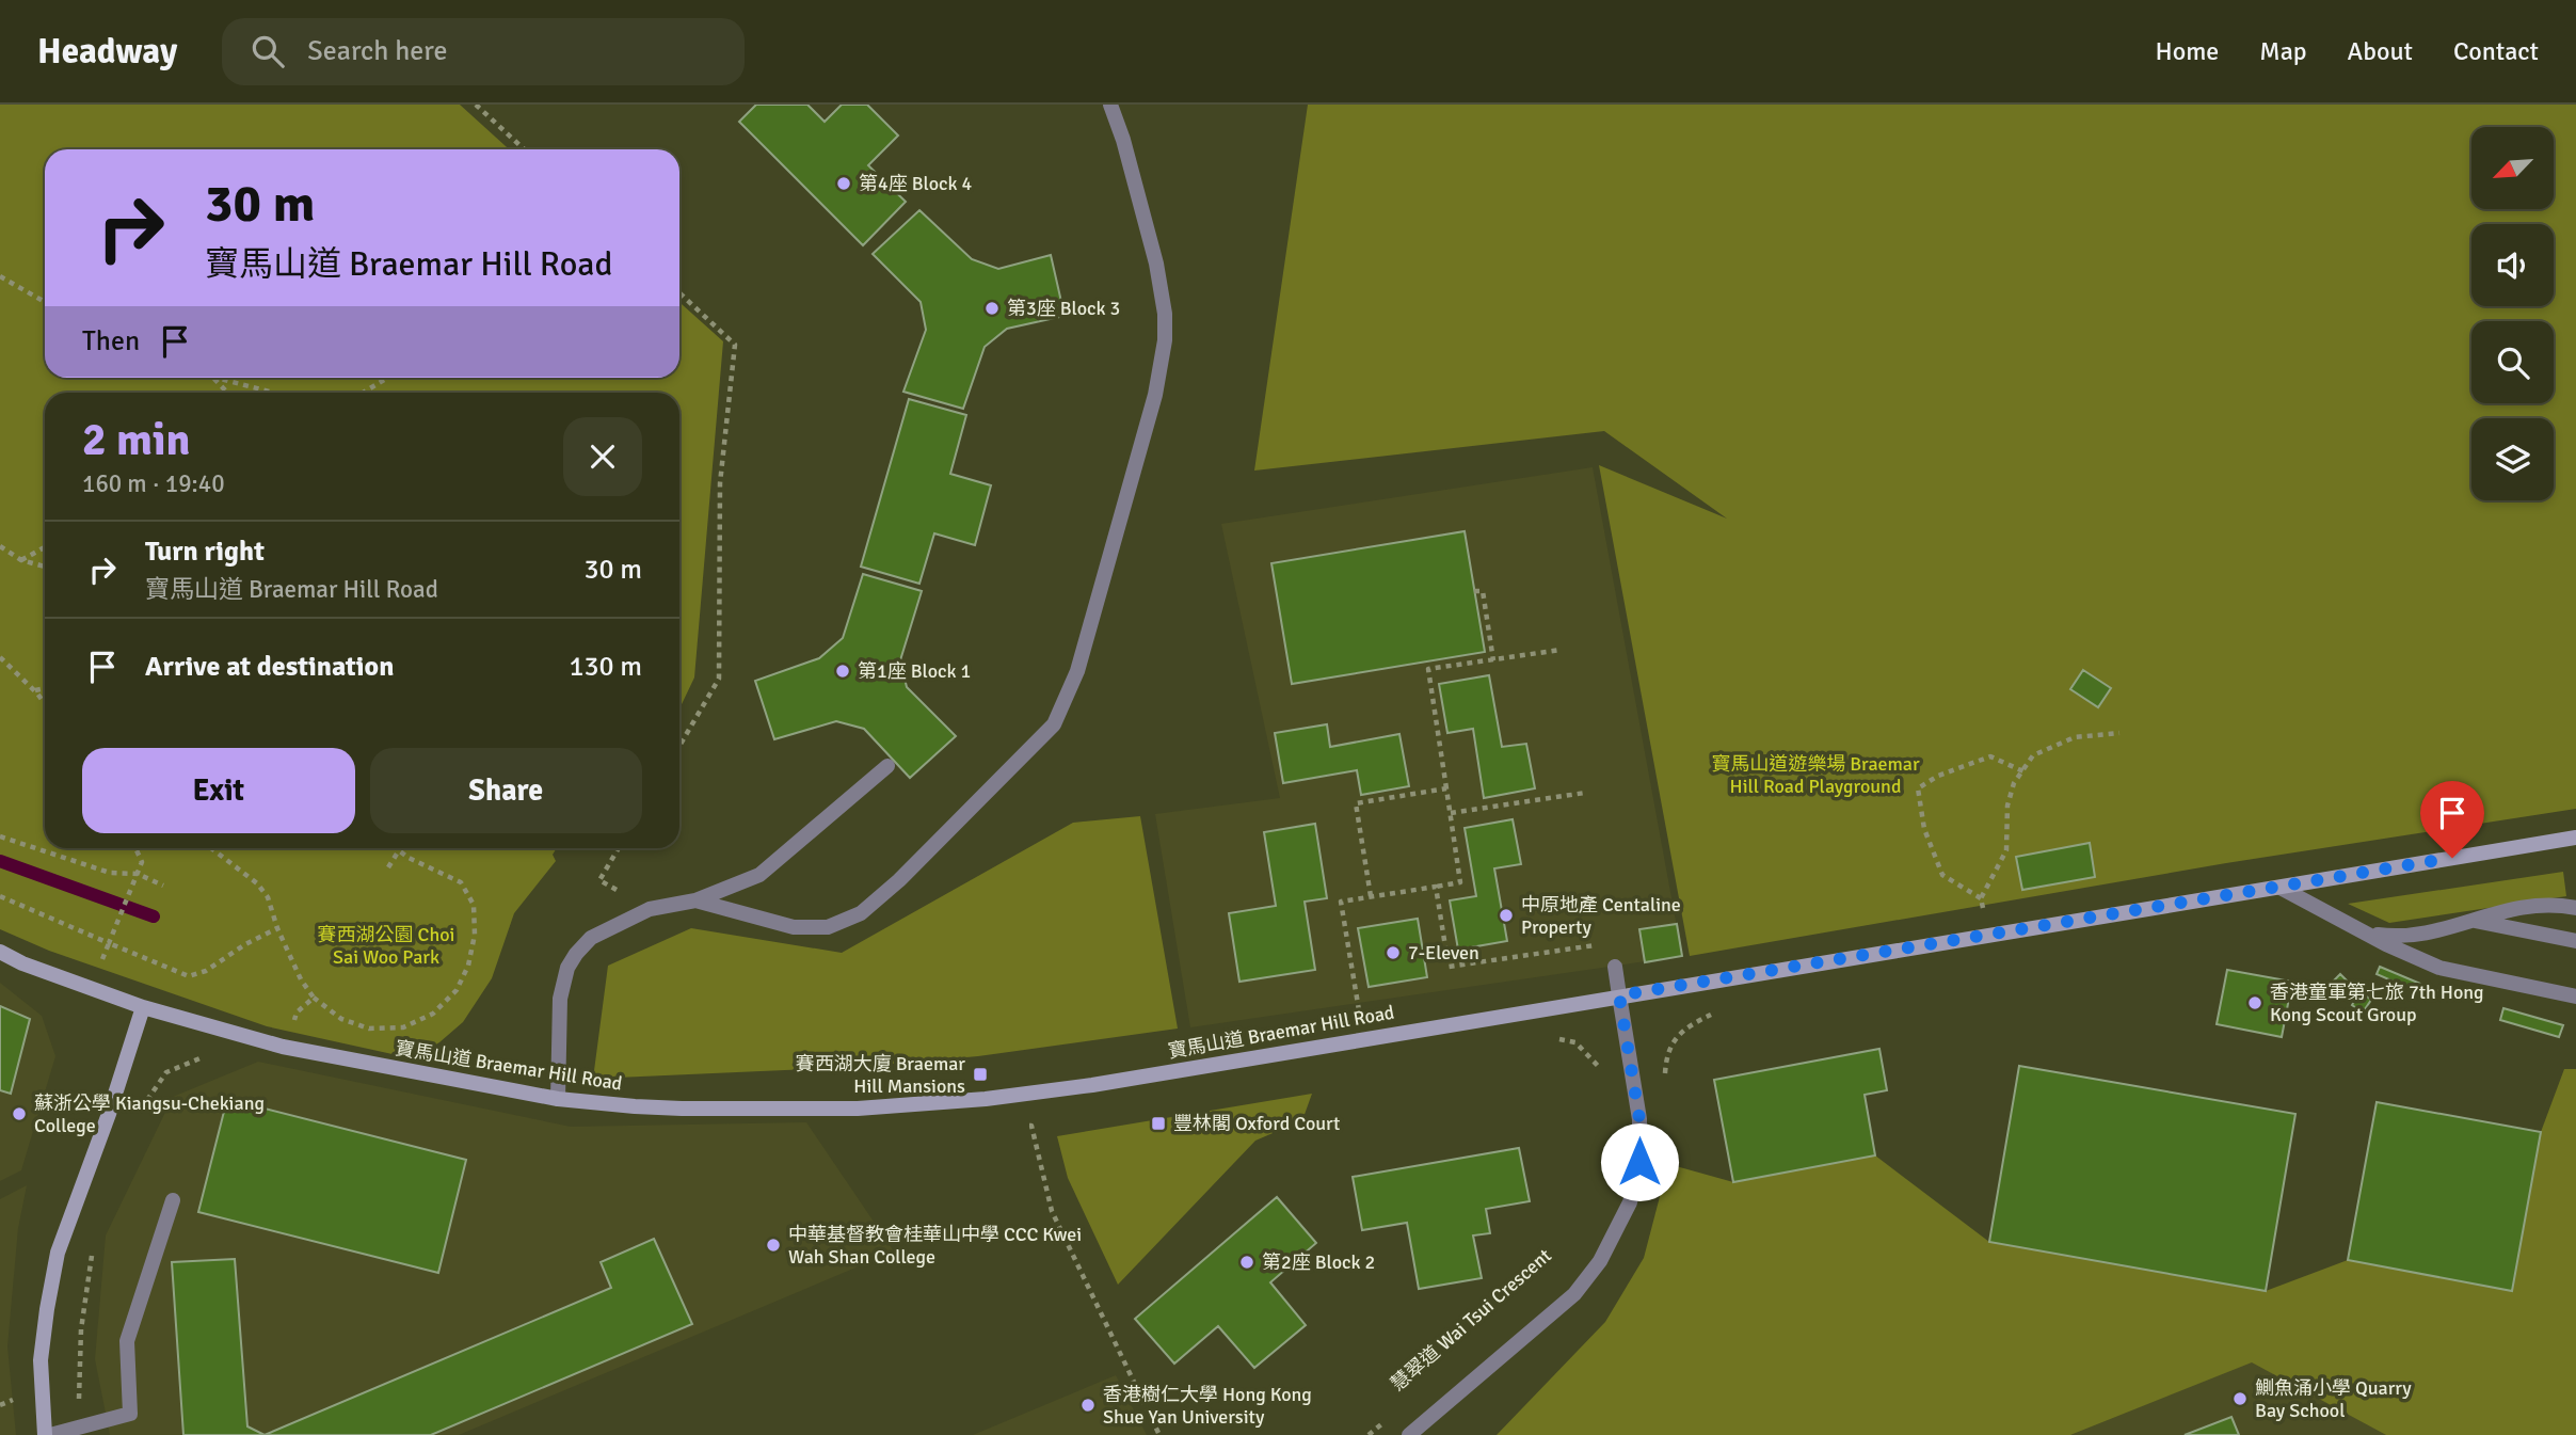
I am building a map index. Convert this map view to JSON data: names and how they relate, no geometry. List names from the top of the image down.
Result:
{
  "streets": {
    "street": ["寶馬山道 Braemar Hill Road"],
    "path": ["慧翠道 Wai Tsui Crescent"]
  },
  "parks": ["寶馬山道遊樂場 Braemar Hill Road Playground", "賽西湖公園 Choi Sai Woo Park"],
  "places": {
    "other": [
      "第4座 Block 4",
      "第3座 Block 3",
      "第1座 Block 1",
      "中原地產 Centaline Property",
      "7-Eleven",
      "香港童軍第七旅 7th Hong Kong Scout Group",
      "蘇浙公學 Kiangsu-Chekiang College",
      "中華基督教會桂華山中學 CCC Kwei Wah Shan College",
      "第2座 Block 2",
      "鰂魚涌小學 Quarry Bay School",
      "香港樹仁大學 Hong Kong Shue Yan University"
    ],
    "transit": ["賽西湖大廈 Braemar Hill Mansions", "豐林閣 Oxford Court"]
  },
  "north": "bottom left",
  "page": {
    "header": "Headway",
    "search": "Search here",
    "nav": [
      "Home",
      "Map",
      "About",
      "Contact"
    ],
    "turn": ["30 m", "寶馬山道 Braemar Hill Road"],
    "then": "Then",
    "heading": ["2 min", "160 m · 19:40"],
    "list": [
      {
        "name": "Turn right",
        "note": "寶馬山道 Braemar Hill Road",
        "value": "30 m"
      },
      {
        "name": "Arrive at destination",
        "value": "130 m"
      }
    ],
    "buttons": ["Exit", "Share"]
  }
}
